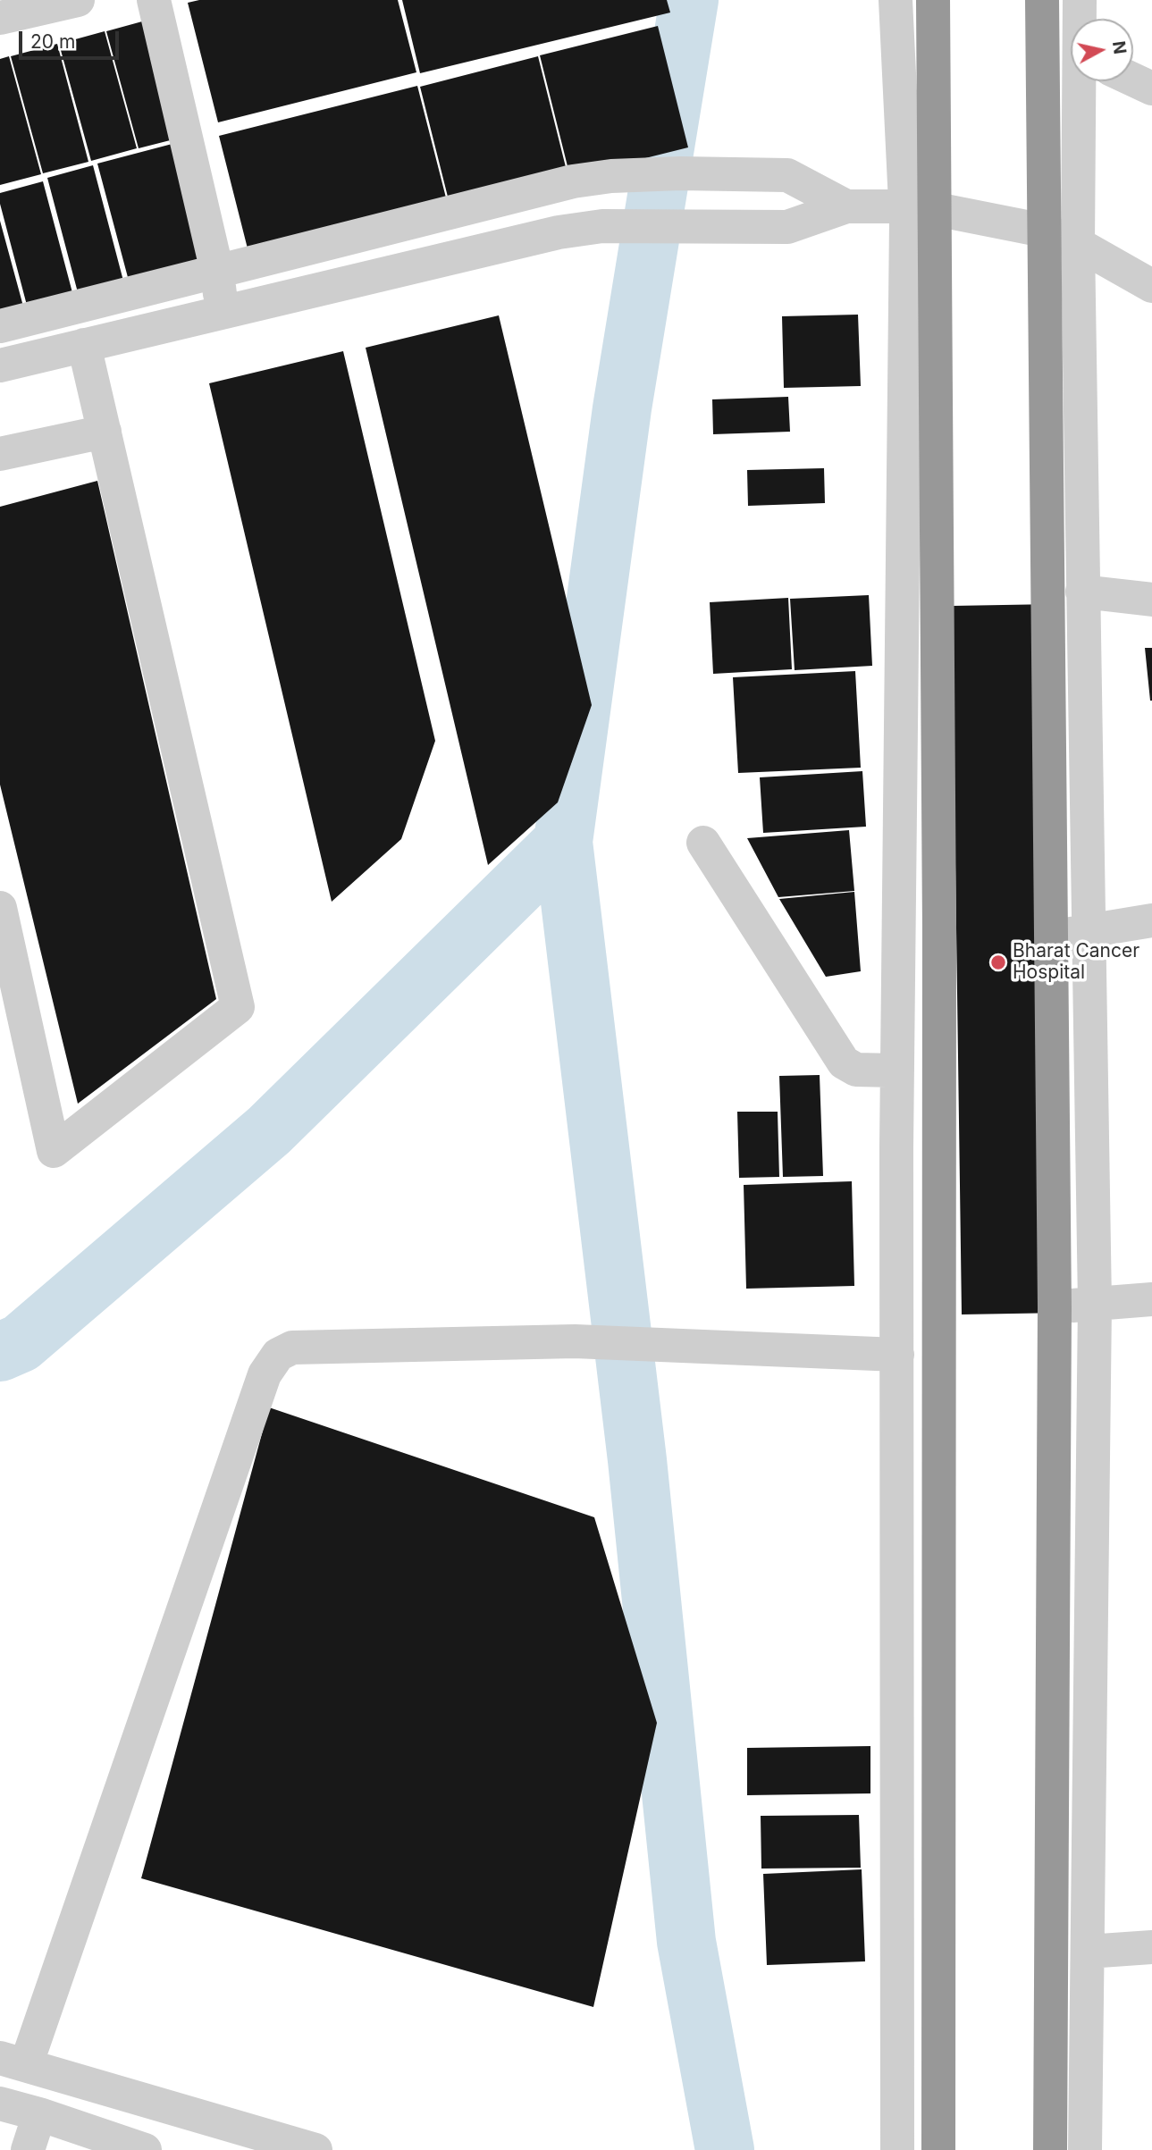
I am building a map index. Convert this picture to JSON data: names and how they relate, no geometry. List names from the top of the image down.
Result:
{
  "places": ["Bharat Cancer Hospital"],
  "scale_bar": "20 m",
  "north": "right"
}
